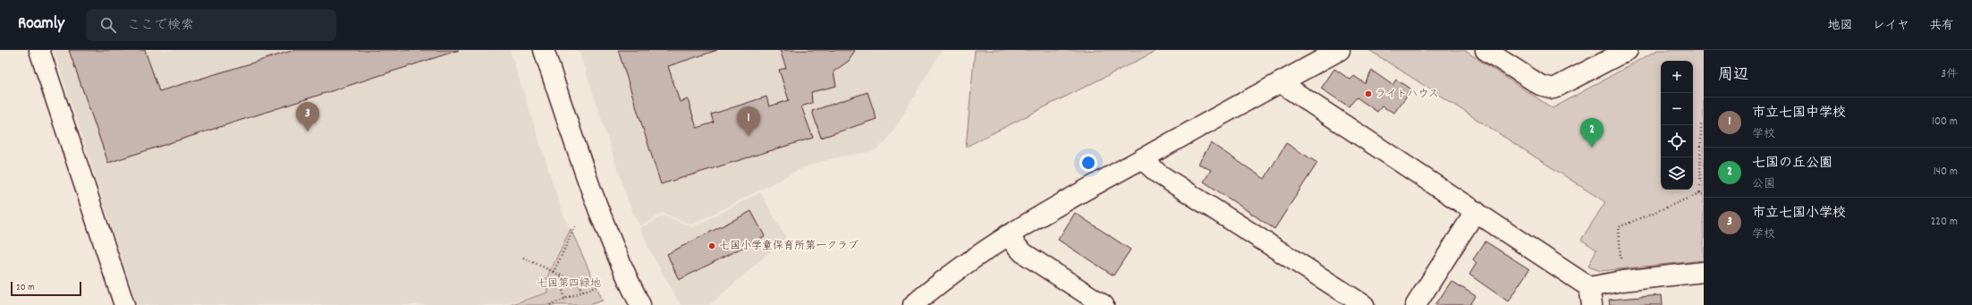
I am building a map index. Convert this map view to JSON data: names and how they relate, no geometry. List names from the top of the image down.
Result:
{
  "parks": ["七国第四緑地"],
  "places": ["ライトハウス", "七国小学童保育所第一クラブ"],
  "scale_bar": "20 m",
  "page": {
    "header": "Roamly",
    "search": "ここで検索",
    "nav": ["地図", "レイヤ", "共有"],
    "heading": ["周辺", "3件"],
    "map_buttons": ["+", "−"],
    "list": [
      {
        "mark": "1",
        "name": "市立七国中学校",
        "note": "学校",
        "value": "100 m"
      },
      {
        "mark": "2",
        "name": "七国の丘公園",
        "note": "公園",
        "value": "140 m"
      },
      {
        "mark": "3",
        "name": "市立七国小学校",
        "note": "学校",
        "value": "220 m"
      }
    ],
    "pins": ["3", "1", "2"],
    "scale": "20 m"
  }
}
